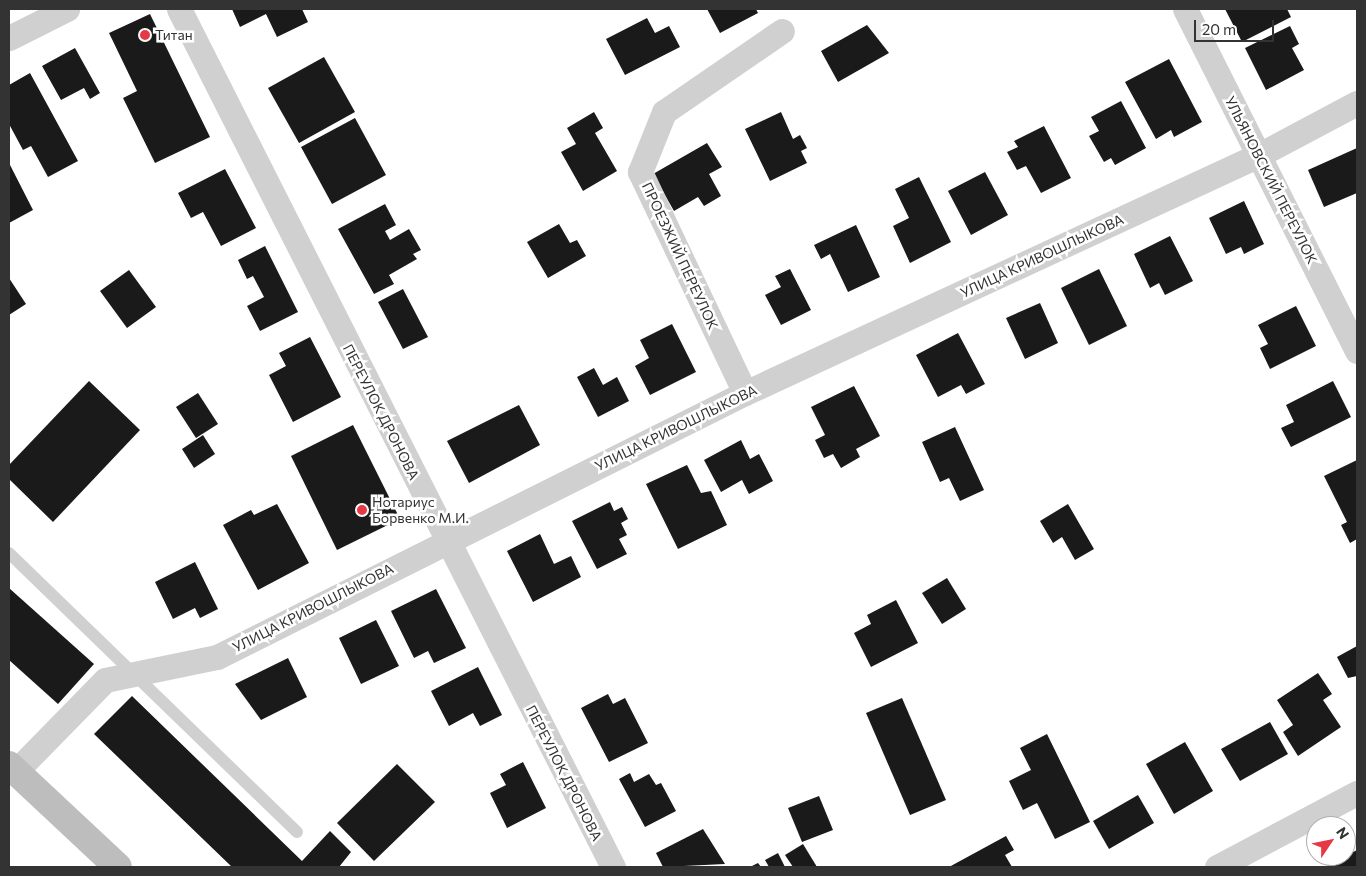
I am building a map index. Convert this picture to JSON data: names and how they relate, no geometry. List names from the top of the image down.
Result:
{
  "streets": {
    "street": [
      "УЛЬЯНОВСКИЙ ПЕРЕУЛОК",
      "ПРОЕЗЖИЙ ПЕРЕУЛОК",
      "УЛИЦА КРИВОШЛЫКОВА",
      "ПЕРЕУЛОК ДРОНОВА"
    ]
  },
  "crossings": [
    ["УЛЬЯНОВСКИЙ ПЕРЕУЛОК", "УЛИЦА КРИВОШЛЫКОВА"],
    ["ПРОЕЗЖИЙ ПЕРЕУЛОК", "УЛИЦА КРИВОШЛЫКОВА"],
    ["УЛИЦА КРИВОШЛЫКОВА", "ПЕРЕУЛОК ДРОНОВА"]
  ],
  "places": ["Титан", "Нотариус Борвенко М.И."],
  "scale_bar": "20 m",
  "north": "top right"
}
